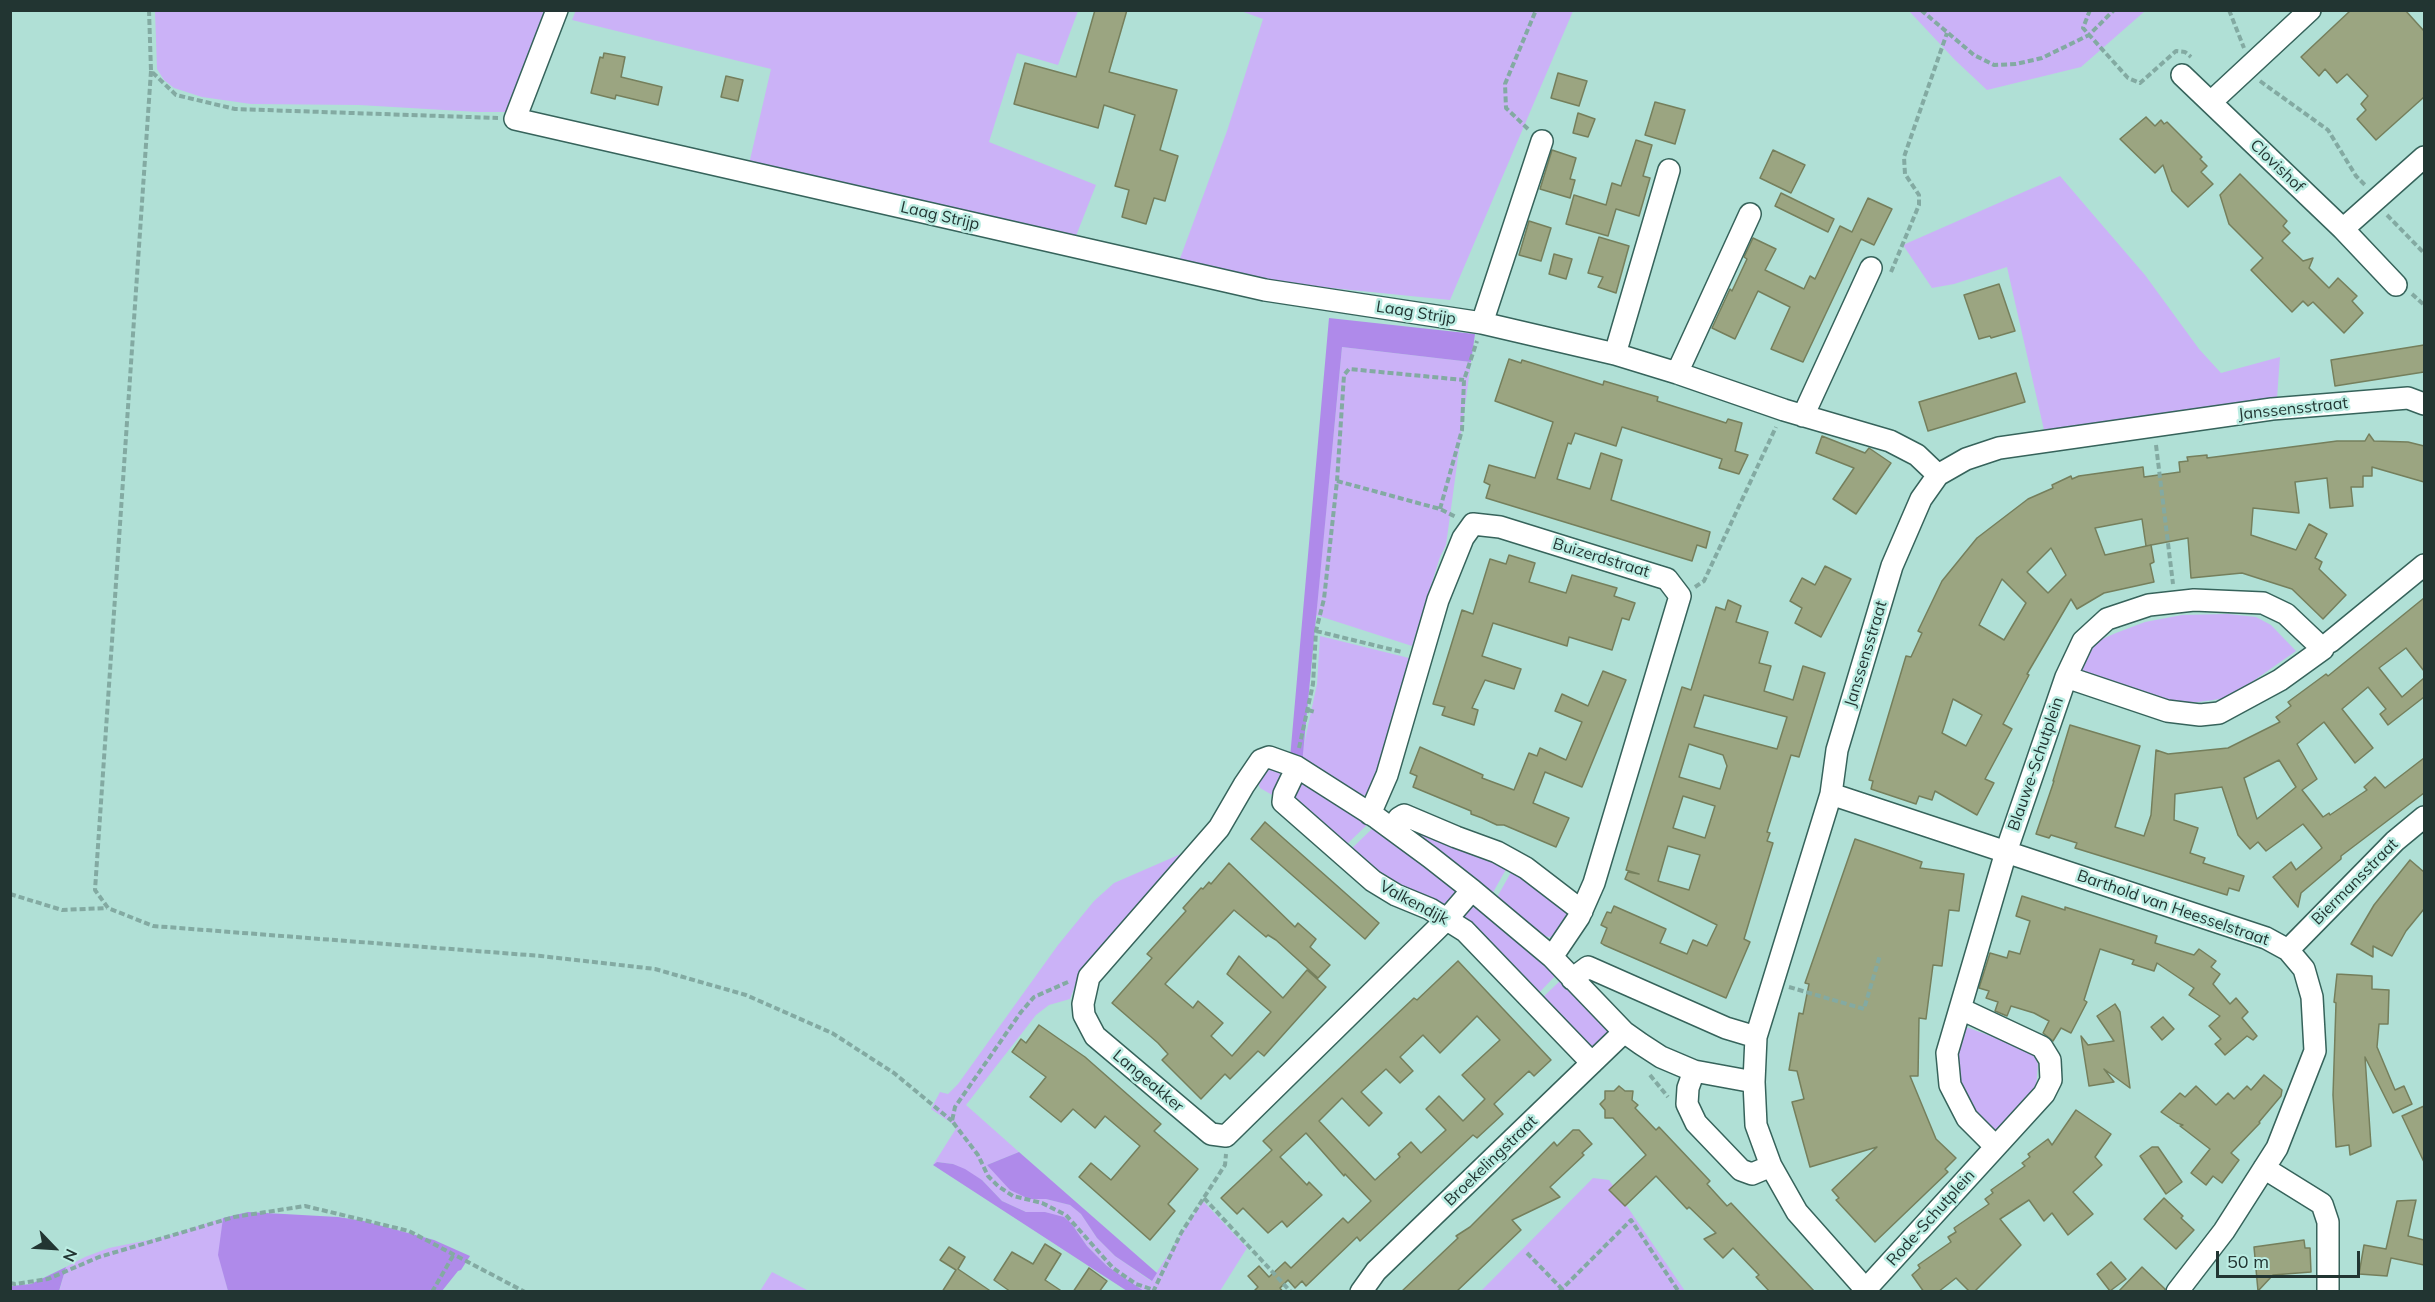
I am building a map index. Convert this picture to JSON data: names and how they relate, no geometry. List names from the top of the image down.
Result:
{
  "streets": {
    "street": [
      "Clovishof",
      "Laag Strijp",
      "Janssensstraat",
      "Buizerdstraat",
      "Blauwe-Schutplein",
      "Biermansstraat",
      "Valkendijk",
      "Barthold van Heesselstraat",
      "Langeakker",
      "Broekelingstraat",
      "Rode-Schutplein"
    ]
  },
  "crossings": [
    ["Laag Strijp", "Janssensstraat"],
    ["Janssensstraat", "Barthold van Heesselstraat"],
    ["Janssensstraat", "Rode-Schutplein"],
    ["Blauwe-Schutplein", "Barthold van Heesselstraat"],
    ["Biermansstraat", "Barthold van Heesselstraat"],
    ["Valkendijk", "Broekelingstraat"]
  ],
  "scale_bar": "50 m",
  "north": "bottom right"
}
